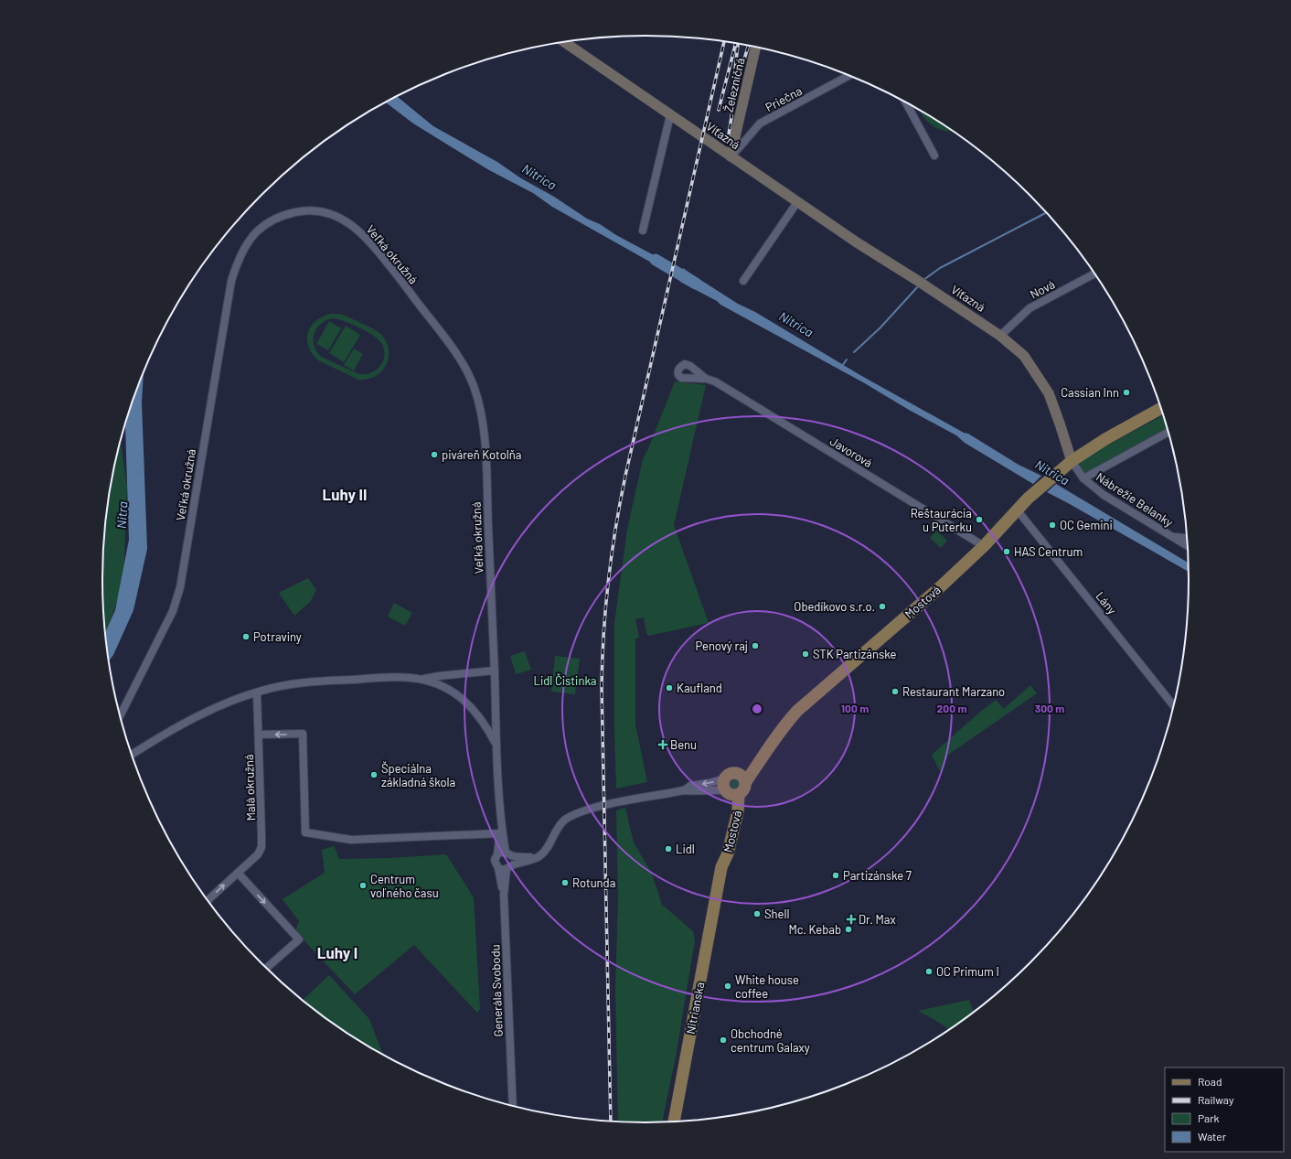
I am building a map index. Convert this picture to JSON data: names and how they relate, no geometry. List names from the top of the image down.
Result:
{
  "streets": {
    "main road": [
      "Železničná",
      "Víťazná",
      "Mostová",
      "Nitrianska"
    ],
    "street": [
      "Priečna",
      "Veľká okružná",
      "Nová",
      "Javorová",
      "Nábrežie Belanky",
      "Lány",
      "Malá okružná",
      "Generála Svobodu"
    ]
  },
  "crossings": [
    ["Železničná", "Priečna"],
    ["Železničná", "Víťazná"],
    ["Priečna", "Víťazná"],
    ["Víťazná", "Nová"],
    ["Víťazná", "Nábrežie Belanky"],
    ["Víťazná", "Mostová"],
    ["Javorová", "Mostová"],
    ["Nábrežie Belanky", "Mostová"],
    ["Mostová", "Lány"],
    ["Mostová", "Nitrianska"]
  ],
  "districts": ["Luhy II", "Luhy I"],
  "water": ["Nitrica", "Nitra"],
  "parks": ["Lidl Čistinka"],
  "places": {
    "other": [
      "Cassian Inn",
      "piváreň Kotolňa",
      "Reštaurácia u Puterku",
      "OC Gemini",
      "HAS Centrum",
      "Obedíkovo s.r.o.",
      "Potraviny",
      "Penový raj",
      "STK Partizánske",
      "Kaufland",
      "Restaurant Marzano",
      "Špeciálna základná škola",
      "Lidl",
      "Partizánske 7",
      "Rotunda",
      "Centrum voľného času",
      "Shell",
      "Mc. Kebab",
      "OC Primum I",
      "White house coffee",
      "Obchodné centrum Galaxy"
    ],
    "health": ["Benu", "Dr. Max"]
  },
  "legend": [
    "Road",
    "Railway",
    "Park",
    "Water"
  ],
  "rings": ["100 m", "200 m", "300 m"]
}
